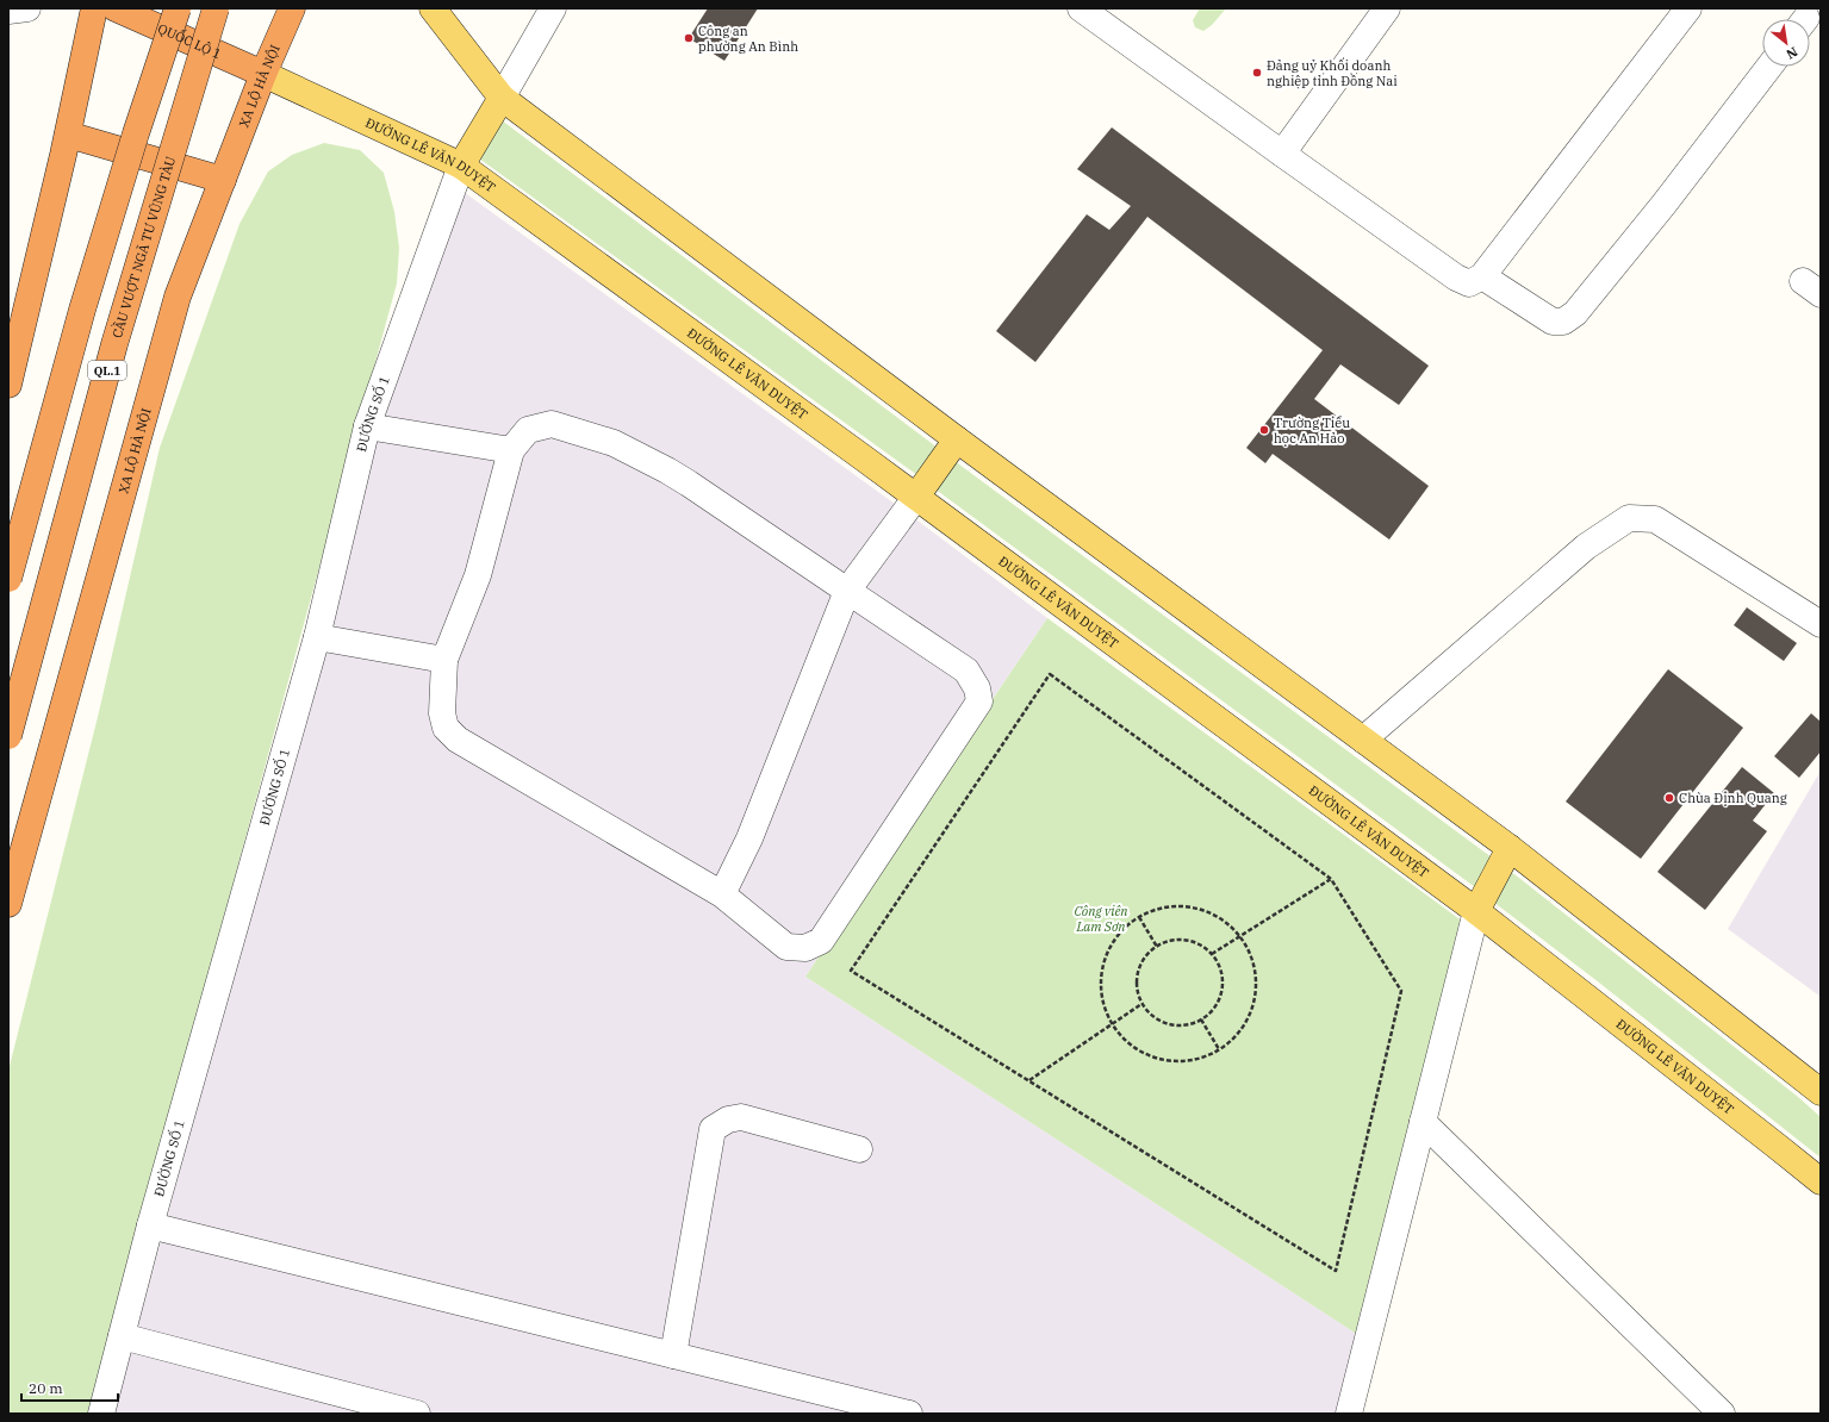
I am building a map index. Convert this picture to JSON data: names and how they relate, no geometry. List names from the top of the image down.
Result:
{
  "streets": {
    "highway": [
      "QUỐC LỘ 1",
      "XA LỘ HÀ NỘI",
      "CẦU VƯỢT NGÃ TƯ VŨNG TÀU",
      "QL.1"
    ],
    "main road": ["ĐƯỜNG LÊ VĂN DUYỆT"],
    "street": ["ĐƯỜNG SỐ 1"]
  },
  "crossings": [
    ["QUỐC LỘ 1", "XA LỘ HÀ NỘI"],
    ["QUỐC LỘ 1", "ĐƯỜNG LÊ VĂN DUYỆT"],
    ["XA LỘ HÀ NỘI", "ĐƯỜNG LÊ VĂN DUYỆT"],
    ["ĐƯỜNG LÊ VĂN DUYỆT", "ĐƯỜNG SỐ 1"]
  ],
  "parks": ["Công viên Lam Sơn"],
  "places": [
    "Công an phường An Bình",
    "Đảng uỷ Khối doanh nghiệp tỉnh Đồng Nai",
    "Trường Tiểu học An Hảo",
    "Chùa Định Quang"
  ],
  "scale_bar": "20 m",
  "north": "bottom right"
}
